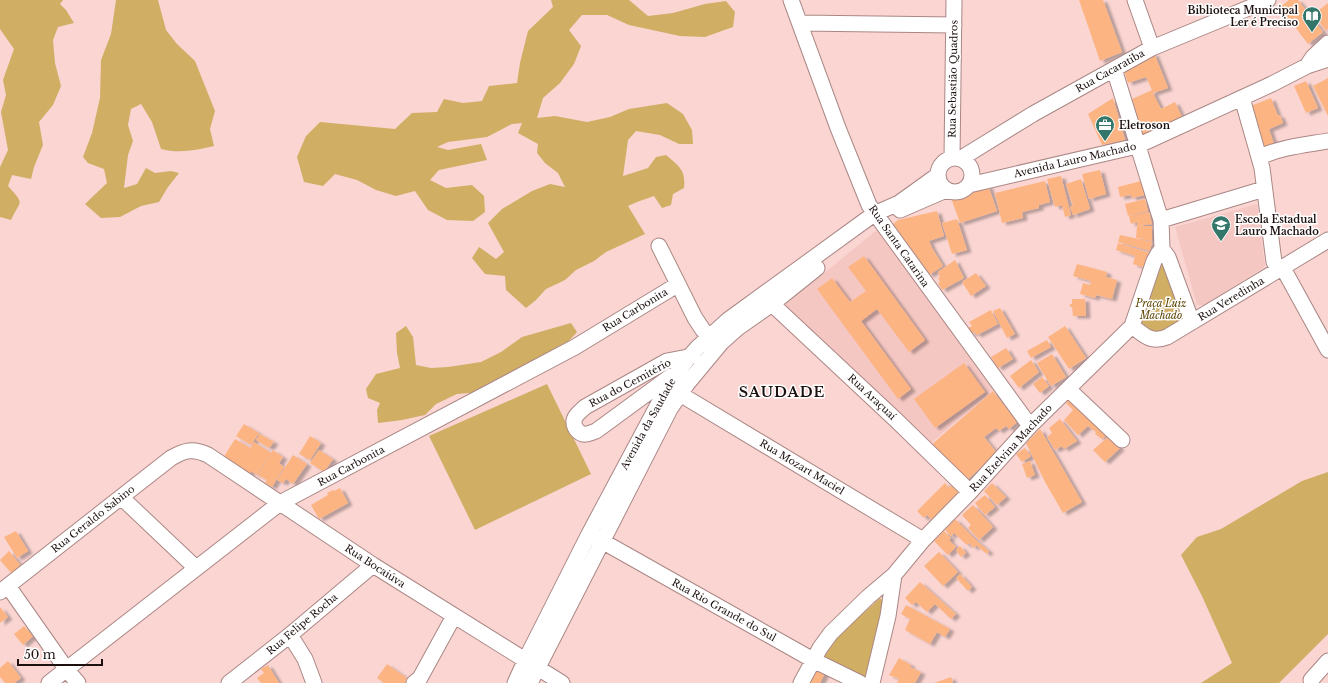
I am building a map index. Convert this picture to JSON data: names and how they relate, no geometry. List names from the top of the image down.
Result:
{
  "streets": {
    "street": [
      "Rua Cacaratiba",
      "Rua Sebastião Quadros",
      "Avenida Lauro Machado",
      "Rua Santa Catarina",
      "Rua Veredinha",
      "Rua Carbonita",
      "Rua do Cemitério",
      "Rua Araçuaí",
      "Avenida da Saudade",
      "Rua Etelvina Machado",
      "Rua Mozart Maciel",
      "Rua Geraldo Sabino",
      "Rua Bocaiúva",
      "Rua Rio Grande do Sul",
      "Rua Felipe Rocha"
    ]
  },
  "crossings": [
    ["Rua Cacaratiba", "Rua Sebastião Quadros"],
    ["Rua Cacaratiba", "Avenida Lauro Machado"],
    ["Rua Cacaratiba", "Avenida da Saudade"],
    ["Rua Sebastião Quadros", "Avenida Lauro Machado"],
    ["Rua Sebastião Quadros", "Avenida da Saudade"],
    ["Avenida Lauro Machado", "Avenida da Saudade"],
    ["Rua Santa Catarina", "Avenida da Saudade"],
    ["Rua Santa Catarina", "Rua Etelvina Machado"],
    ["Rua Veredinha", "Rua Etelvina Machado"],
    ["Rua Carbonita", "Rua Bocaiúva"],
    ["Rua do Cemitério", "Avenida da Saudade"],
    ["Rua Araçuaí", "Avenida da Saudade"],
    ["Rua Araçuaí", "Rua Etelvina Machado"],
    ["Avenida da Saudade", "Rua Mozart Maciel"],
    ["Avenida da Saudade", "Rua Bocaiúva"],
    ["Avenida da Saudade", "Rua Rio Grande do Sul"],
    ["Rua Etelvina Machado", "Rua Mozart Maciel"],
    ["Rua Etelvina Machado", "Rua Rio Grande do Sul"],
    ["Rua Geraldo Sabino", "Rua Bocaiúva"],
    ["Rua Bocaiúva", "Rua Felipe Rocha"]
  ],
  "districts": ["SAUDADE"],
  "parks": ["Praça Luiz Machado"],
  "places": {
    "library": ["Biblioteca Municipal Ler é Preciso"],
    "office": ["Eletroson"],
    "school or university": ["Escola Estadual Lauro Machado"]
  },
  "scale_bar": "50 m"
}
